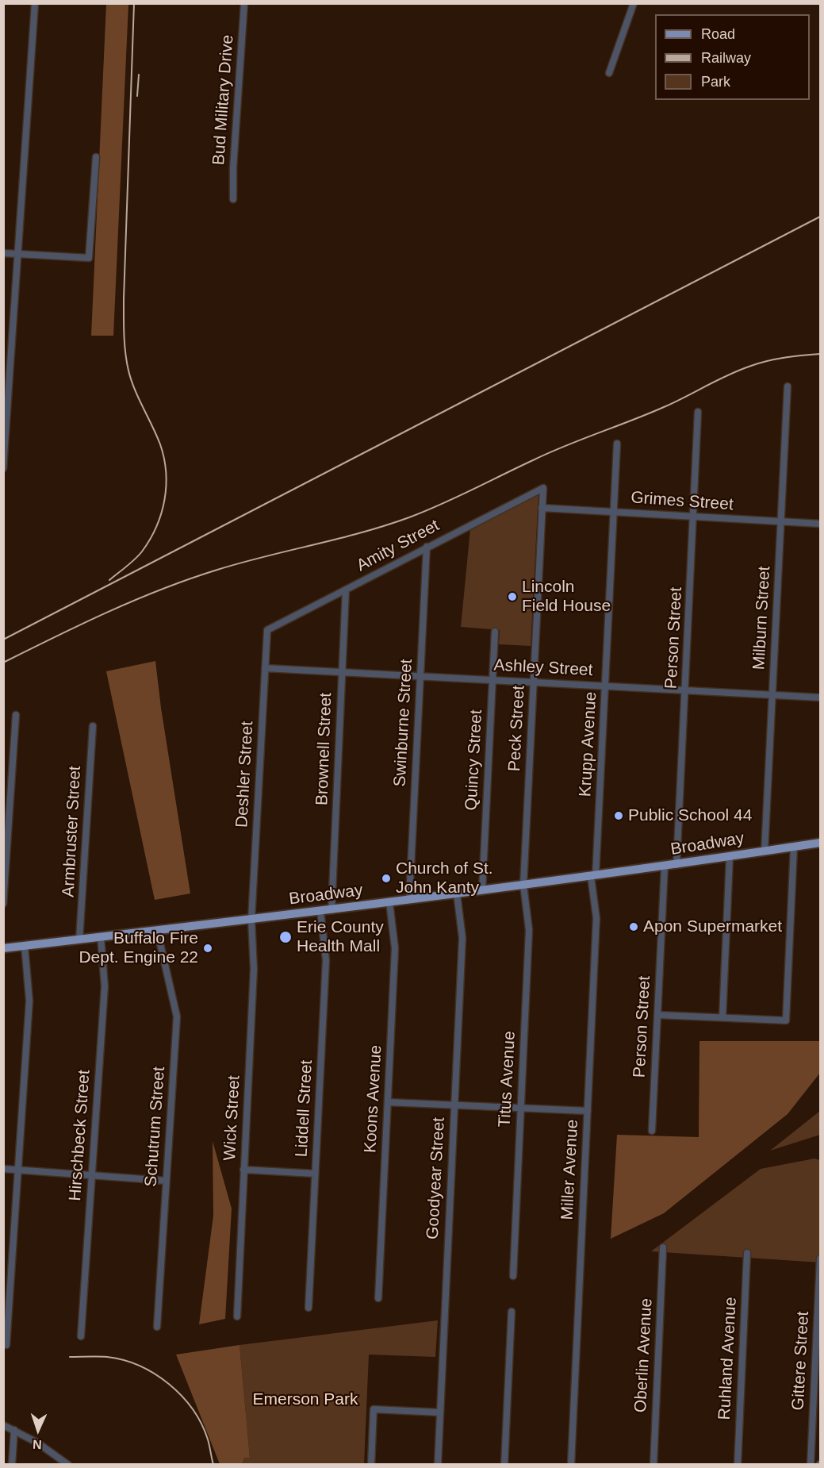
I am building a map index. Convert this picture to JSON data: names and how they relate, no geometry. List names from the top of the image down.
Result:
{
  "streets": {
    "main road": ["Broadway"],
    "street": [
      "Bud Military Drive",
      "Grimes Street",
      "Amity Street",
      "Milburn Street",
      "Person Street",
      "Ashley Street",
      "Swinburne Street",
      "Peck Street",
      "Krupp Avenue",
      "Brownell Street",
      "Quincy Street",
      "Deshler Street",
      "Armbruster Street",
      "Titus Avenue",
      "Koons Avenue",
      "Liddell Street",
      "Wick Street",
      "Schutrum Street",
      "Hirschbeck Street",
      "Miller Avenue",
      "Goodyear Street",
      "Oberlin Avenue",
      "Ruhland Avenue",
      "Gittere Street"
    ]
  },
  "crossings": [
    ["Grimes Street", "Milburn Street"],
    ["Grimes Street", "Person Street"],
    ["Grimes Street", "Peck Street"],
    ["Grimes Street", "Krupp Avenue"],
    ["Amity Street", "Swinburne Street"],
    ["Amity Street", "Peck Street"],
    ["Amity Street", "Brownell Street"],
    ["Amity Street", "Deshler Street"],
    ["Milburn Street", "Ashley Street"],
    ["Milburn Street", "Broadway"],
    ["Person Street", "Ashley Street"],
    ["Person Street", "Broadway"],
    ["Ashley Street", "Swinburne Street"],
    ["Ashley Street", "Peck Street"],
    ["Ashley Street", "Krupp Avenue"],
    ["Ashley Street", "Brownell Street"],
    ["Ashley Street", "Quincy Street"],
    ["Ashley Street", "Deshler Street"],
    ["Swinburne Street", "Broadway"],
    ["Peck Street", "Broadway"],
    ["Peck Street", "Titus Avenue"],
    ["Krupp Avenue", "Broadway"],
    ["Krupp Avenue", "Miller Avenue"],
    ["Brownell Street", "Broadway"],
    ["Quincy Street", "Broadway"],
    ["Deshler Street", "Broadway"],
    ["Deshler Street", "Wick Street"],
    ["Armbruster Street", "Broadway"],
    ["Broadway", "Titus Avenue"],
    ["Broadway", "Koons Avenue"],
    ["Broadway", "Liddell Street"],
    ["Broadway", "Wick Street"],
    ["Broadway", "Schutrum Street"],
    ["Broadway", "Hirschbeck Street"],
    ["Broadway", "Miller Avenue"],
    ["Broadway", "Goodyear Street"]
  ],
  "parks": ["Emerson Park"],
  "places": [
    "Lincoln Field House",
    "Public School 44",
    "Church of St. John Kanty",
    "Apon Supermarket",
    "Erie County Health Mall",
    "Buffalo Fire Dept. Engine 22"
  ],
  "legend": ["Road", "Railway", "Park"],
  "north": "bottom"
}
